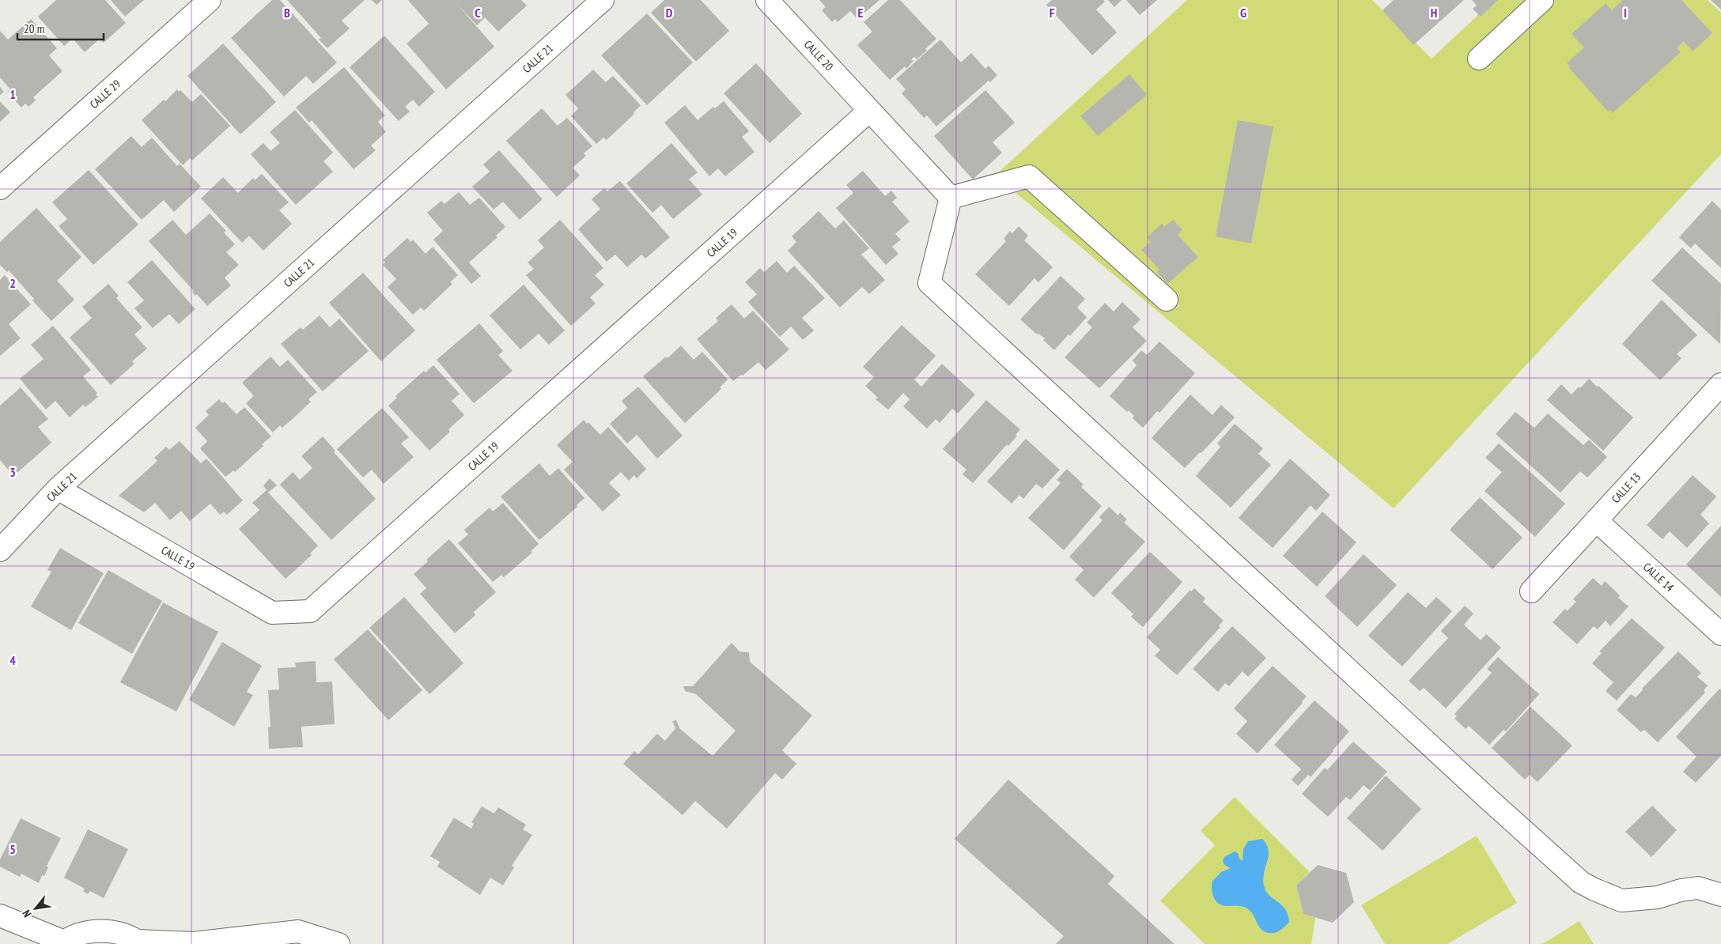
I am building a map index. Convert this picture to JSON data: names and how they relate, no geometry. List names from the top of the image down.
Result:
{
  "streets": {
    "street": [
      "CALLE 20",
      "CALLE 21",
      "CALLE 29",
      "CALLE 19",
      "CALLE 13",
      "CALLE 14"
    ]
  },
  "crossings": [
    ["CALLE 20", "CALLE 19"],
    ["CALLE 21", "CALLE 19"],
    ["CALLE 13", "CALLE 14"]
  ],
  "scale_bar": "20 m",
  "north": "bottom left",
  "grid": {
    "columns": [
      "B",
      "C",
      "D",
      "E",
      "F",
      "G",
      "H",
      "I"
    ],
    "rows": [
      "1",
      "2",
      "3",
      "4",
      "5"
    ]
  }
}
